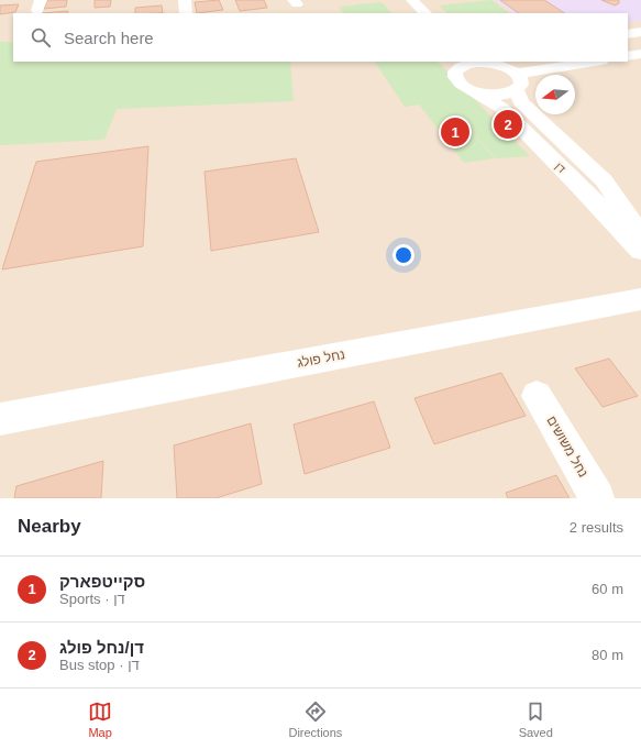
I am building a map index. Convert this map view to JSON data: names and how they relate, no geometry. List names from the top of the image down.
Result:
{
  "streets": {
    "street": ["דן", "נחל פולג", "נחל משושים"]
  },
  "north": "left",
  "page": {
    "search": "Search here",
    "pins": ["2", "1"],
    "heading": ["Nearby", "2 results"],
    "list": [
      {
        "mark": "1",
        "name": "סקייטפארק",
        "note": "Sports · דן",
        "value": "60 m"
      },
      {
        "mark": "2",
        "name": "דן/נחל פולג",
        "note": "Bus stop · דן",
        "value": "80 m"
      }
    ],
    "nav": ["Map", "Directions", "Saved"]
  }
}
